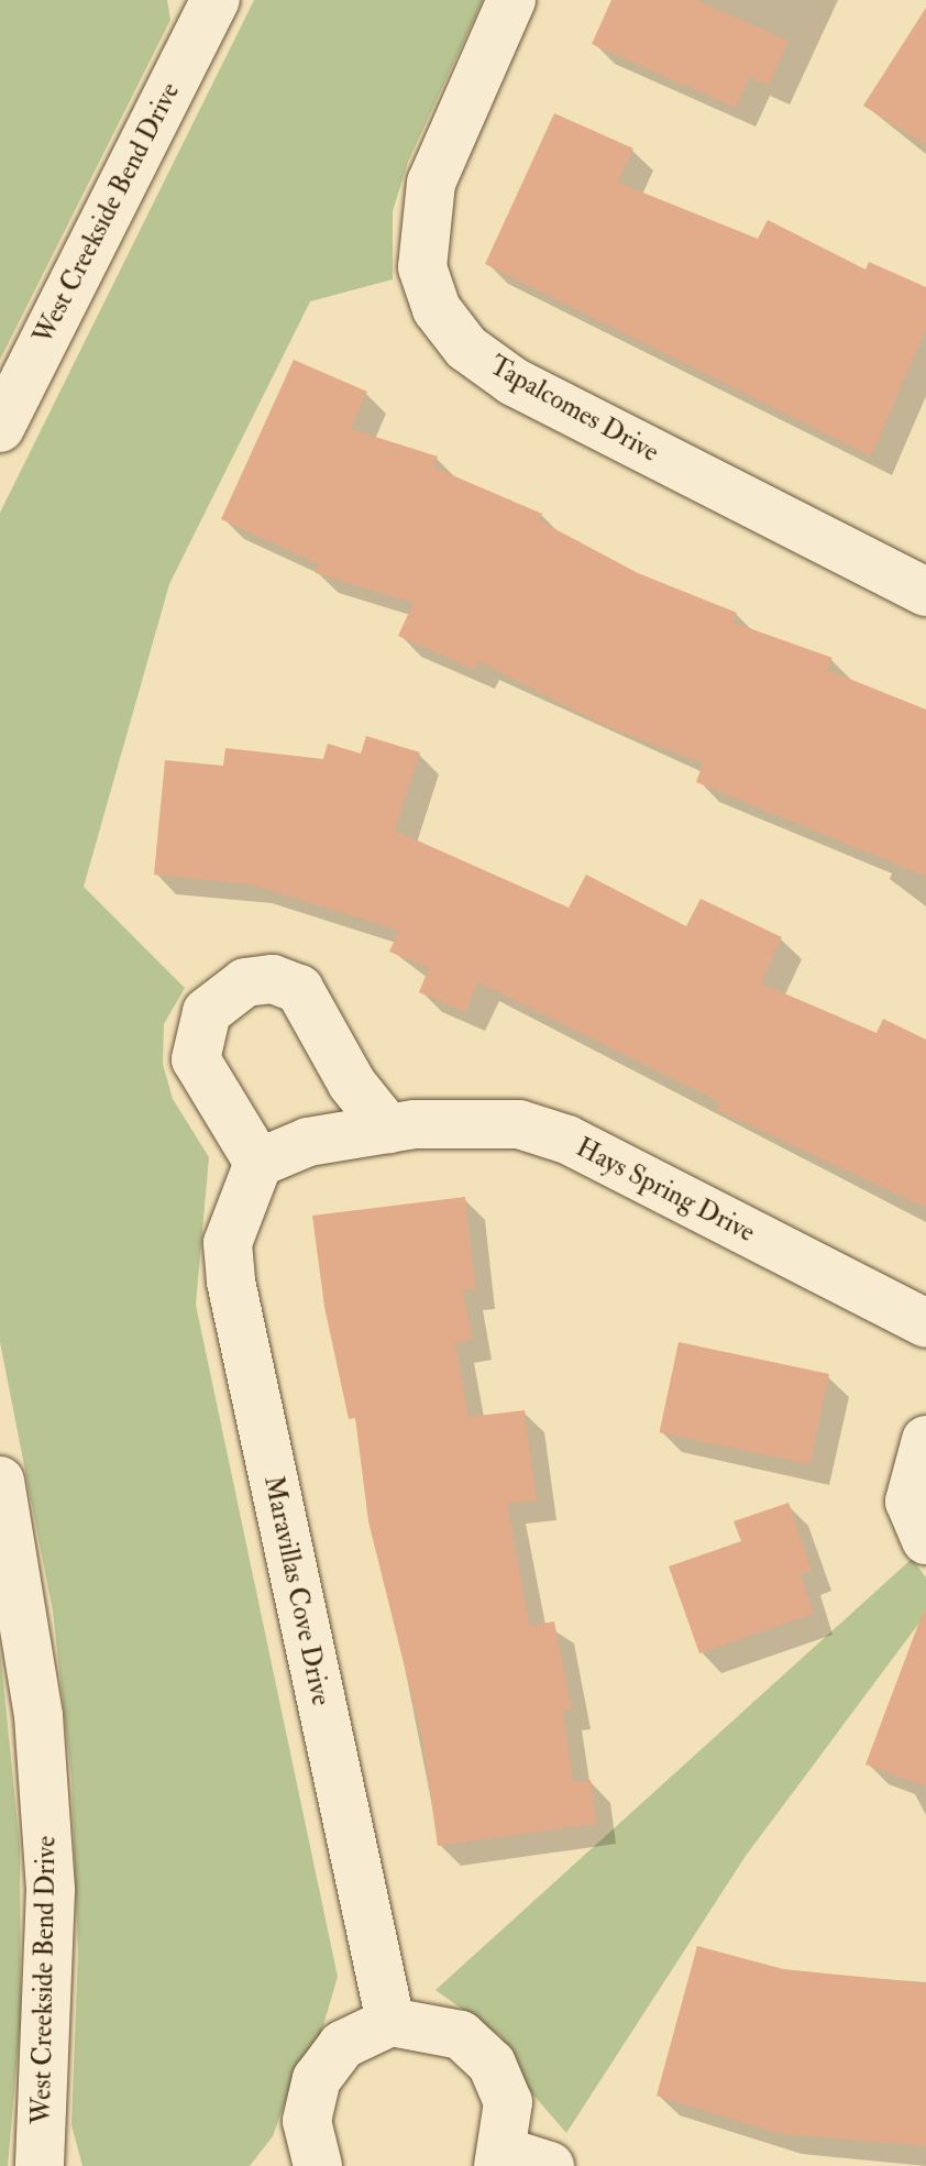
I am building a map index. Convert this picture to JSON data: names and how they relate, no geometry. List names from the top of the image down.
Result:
{
  "streets": {
    "street": [
      "West Creekside Bend Drive",
      "Tapalcomes Drive",
      "Hays Spring Drive",
      "Maravillas Cove Drive"
    ]
  },
  "crossings": [
    ["Hays Spring Drive", "Maravillas Cove Drive"]
  ]
}
